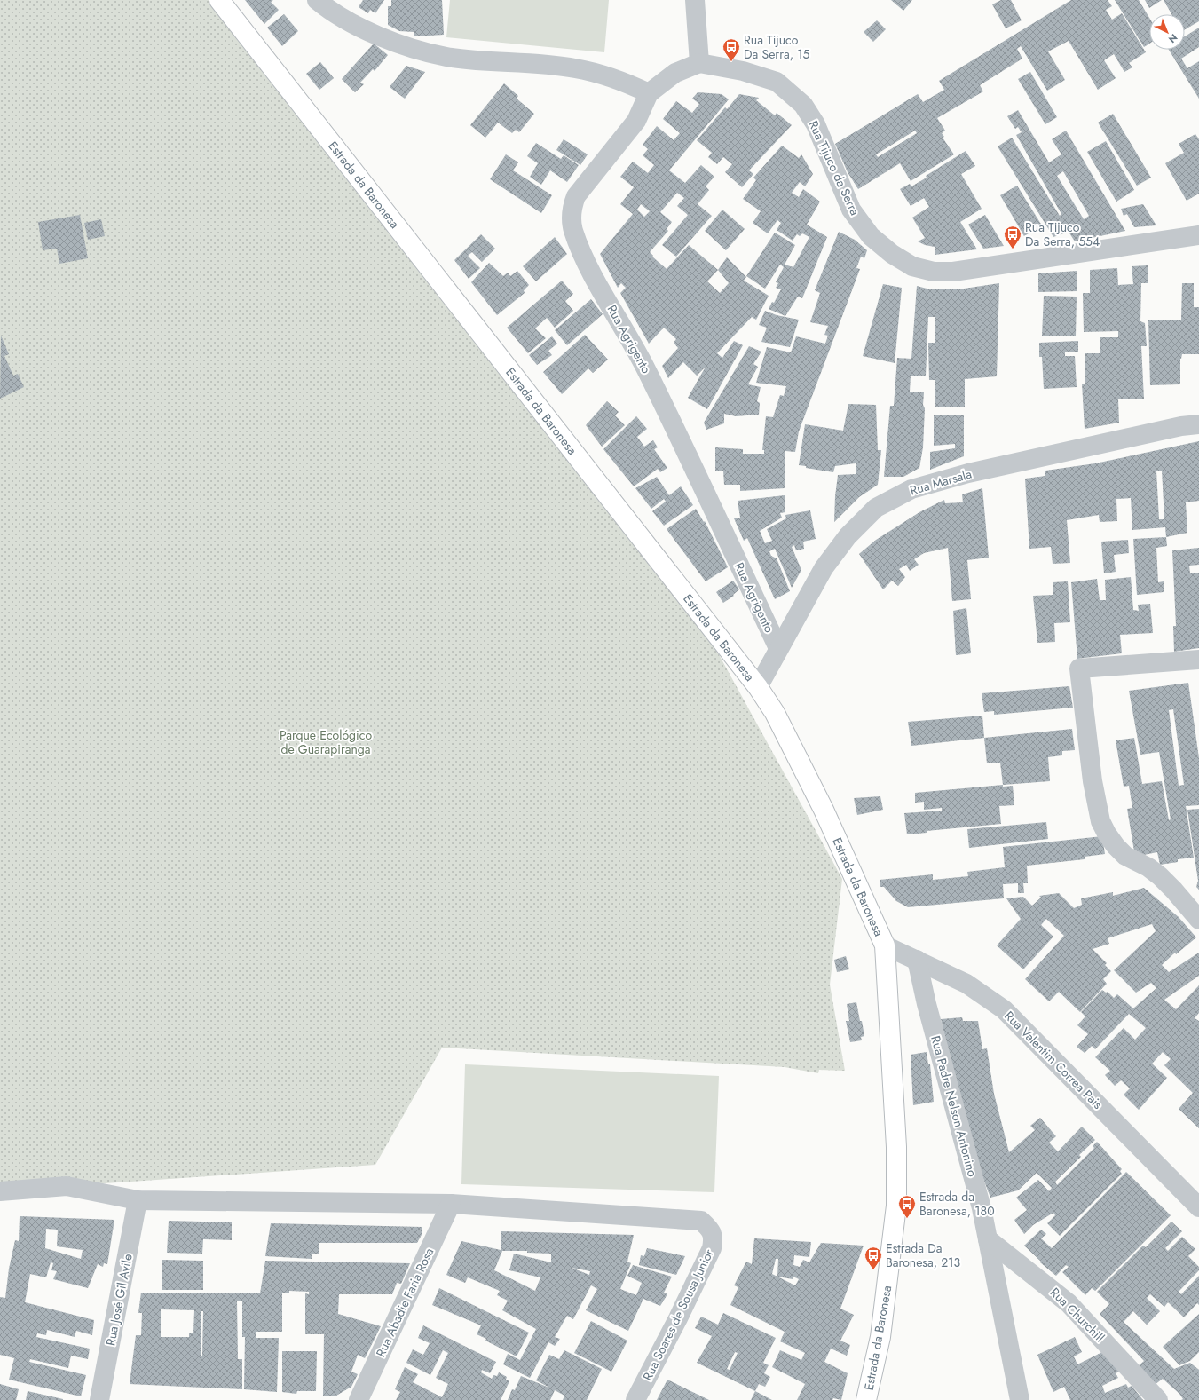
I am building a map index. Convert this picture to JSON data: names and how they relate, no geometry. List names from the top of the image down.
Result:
{
  "streets": {
    "main road": ["Estrada da Baronesa"],
    "street": [
      "Rua Tijuco da Serra",
      "Rua Agrigento",
      "Rua Marsala",
      "Rua Valentim Correa Pais",
      "Rua Padre Nelson Antonino",
      "Rua José Gil Avile",
      "Rua Abadie Faria Rosa",
      "Rua Soares de Sousa Junior",
      "Rua Churchill"
    ]
  },
  "crossings": [
    ["Rua Tijuco da Serra", "Rua Agrigento"],
    ["Estrada da Baronesa", "Rua Marsala"],
    ["Estrada da Baronesa", "Rua Valentim Correa Pais"],
    ["Rua Agrigento", "Rua Marsala"],
    ["Rua Valentim Correa Pais", "Rua Padre Nelson Antonino"],
    ["Rua Padre Nelson Antonino", "Rua Churchill"],
    ["Rua Abadie Faria Rosa", "Rua Soares de Sousa Junior"]
  ],
  "parks": ["Parque Ecológico de Guarapiranga"],
  "places": {
    "bus stop": [
      "Rua Tijuco Da Serra, 15",
      "Rua Tijuco Da Serra, 554",
      "Estrada da Baronesa, 180",
      "Estrada Da Baronesa, 213"
    ]
  },
  "north": "bottom right"
}
